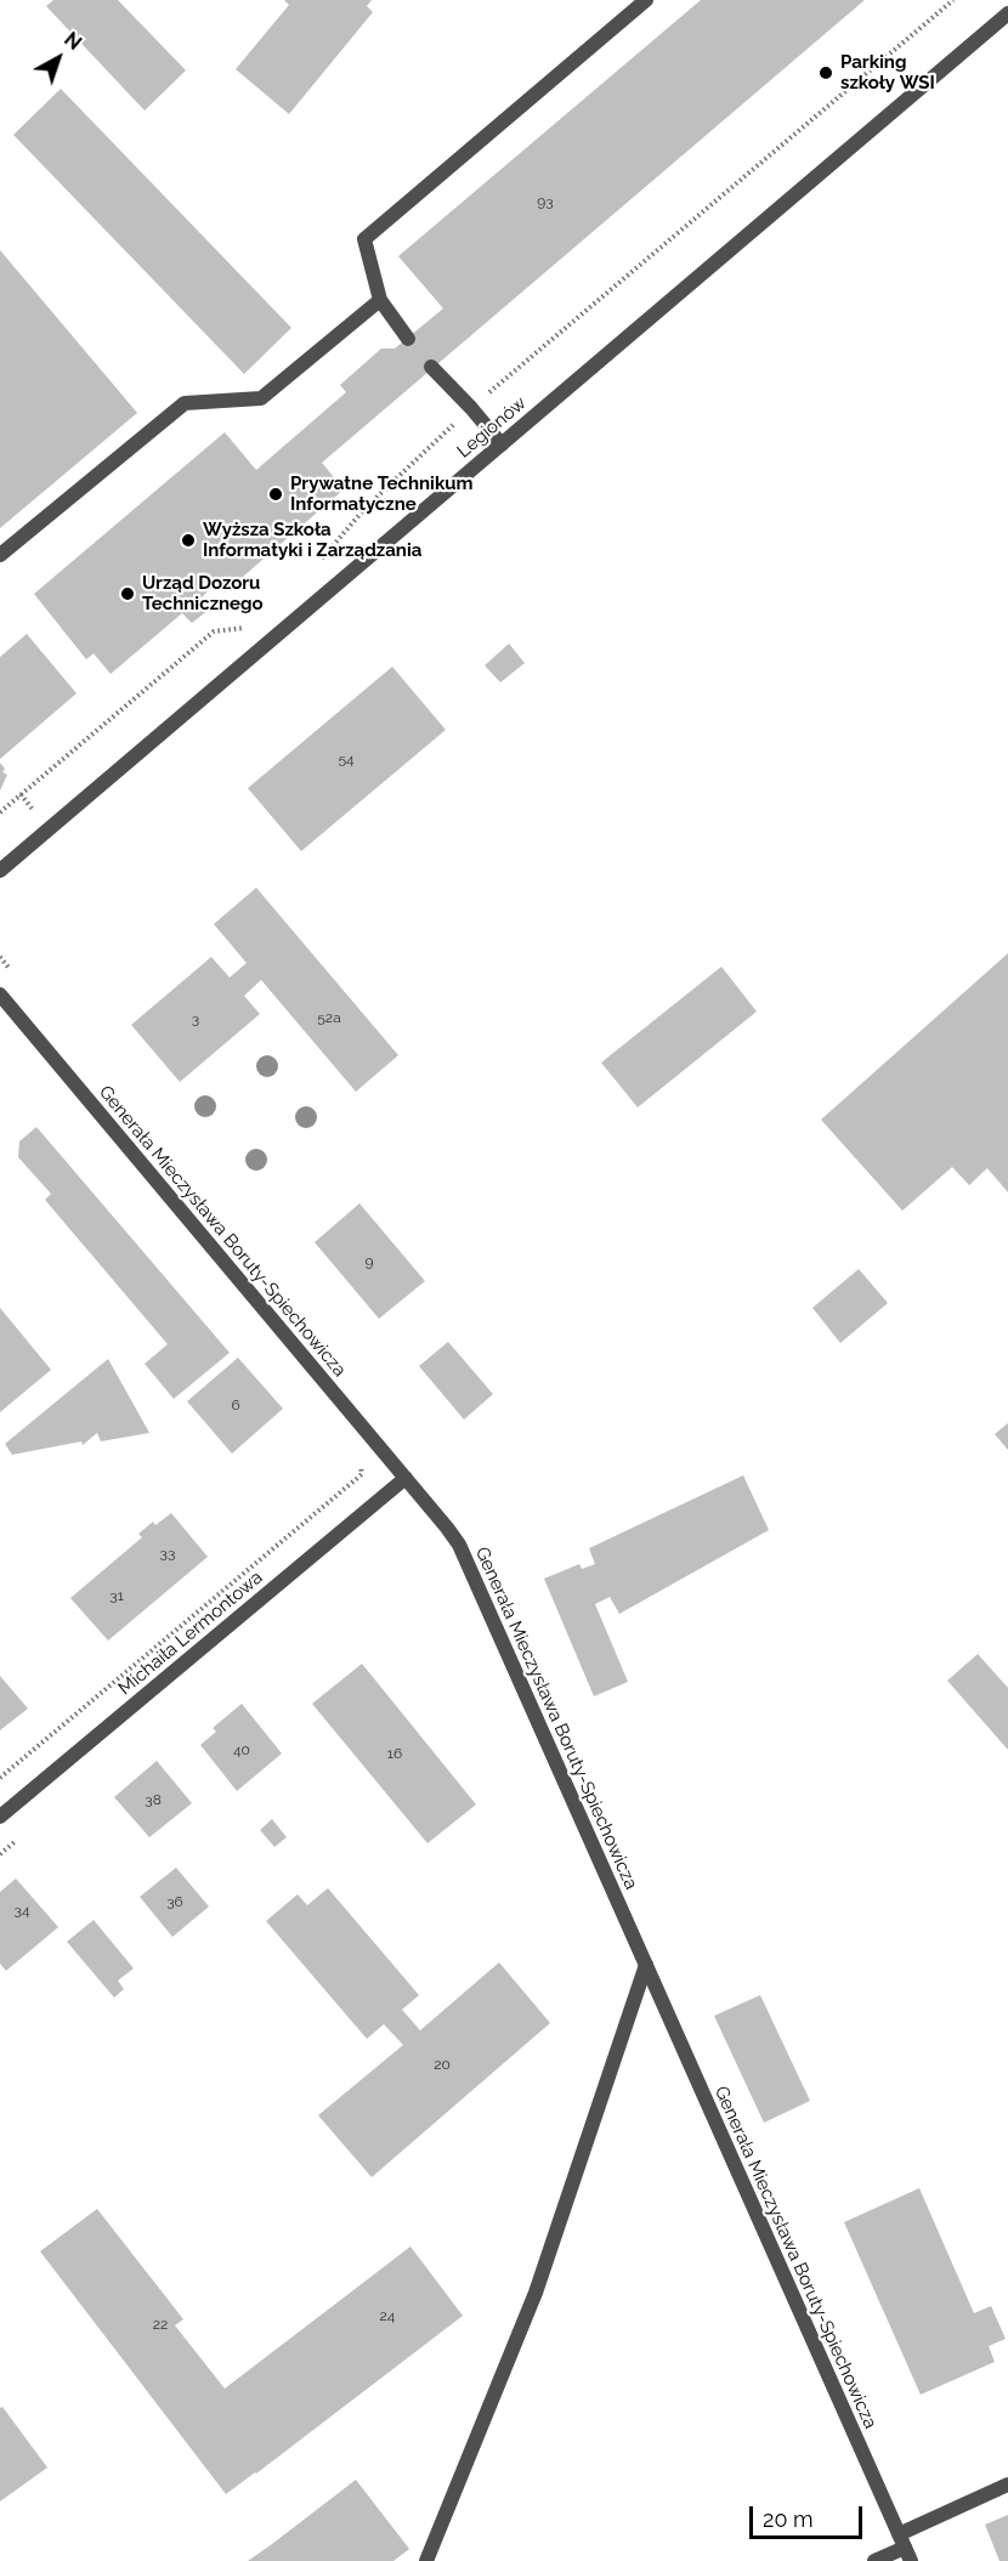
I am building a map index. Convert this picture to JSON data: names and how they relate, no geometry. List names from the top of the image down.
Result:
{
  "streets": {
    "street": ["Legionów", "Generała Mieczysława Boruty-Spiechowicza", "Michaiła Lermontowa"]
  },
  "crossings": [
    ["Generała Mieczysława Boruty-Spiechowicza", "Michaiła Lermontowa"]
  ],
  "places": [
    "Parking szkoły WSI",
    "Prywatne Technikum Informatyczne",
    "Wyższa Szkoła Informatyki i Zarządzania",
    "Urząd Dozoru Technicznego"
  ],
  "house_numbers": [
    "93",
    "54",
    "52a",
    "3",
    "9",
    "6",
    "33",
    "31",
    "40",
    "16",
    "38",
    "36",
    "34",
    "20",
    "24",
    "22"
  ],
  "scale_bar": "20 m",
  "north": "top right"
}
